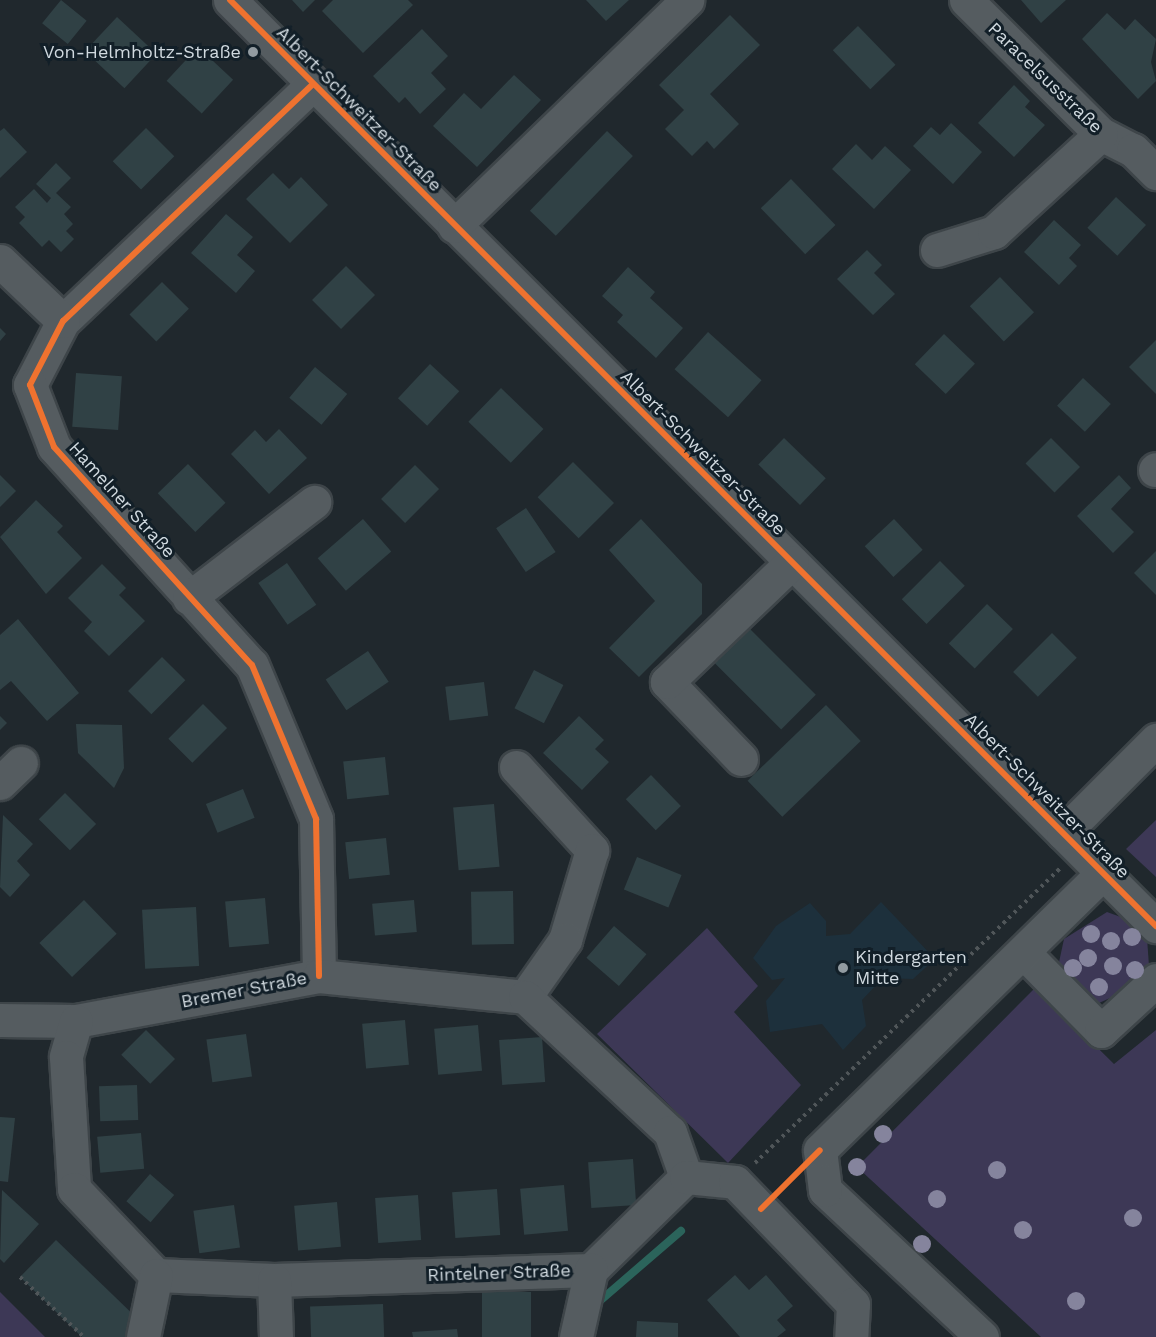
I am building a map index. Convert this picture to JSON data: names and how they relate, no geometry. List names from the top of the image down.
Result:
{
  "streets": {
    "street": [
      "Paracelsusstraße",
      "Albert-Schweitzer-Straße",
      "Hamelner Straße",
      "Bremer Straße",
      "Rintelner Straße"
    ]
  },
  "crossings": [
    ["Albert-Schweitzer-Straße", "Hamelner Straße"],
    ["Hamelner Straße", "Bremer Straße"]
  ],
  "places": ["Von-Helmholtz-Straße", "Kindergarten Mitte"]
}
